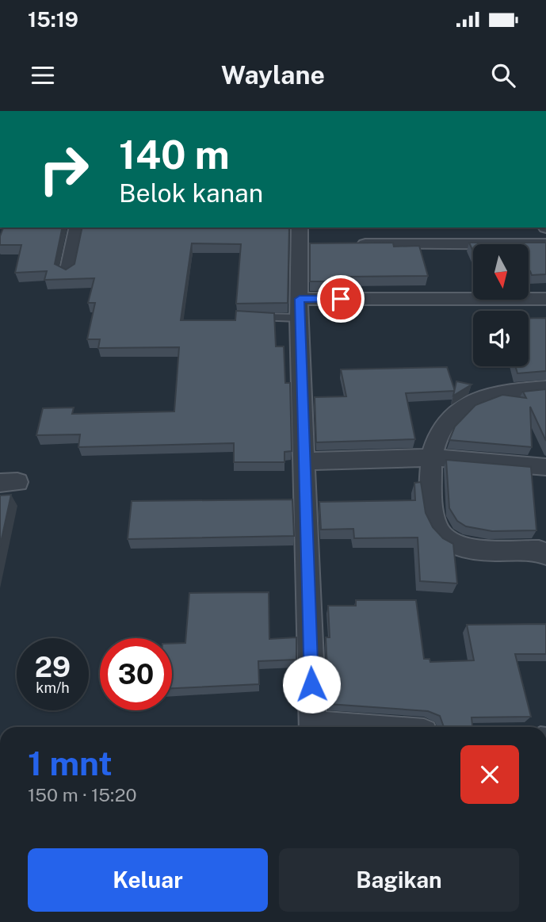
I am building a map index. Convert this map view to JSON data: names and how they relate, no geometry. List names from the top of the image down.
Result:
{
  "north": "bottom",
  "page": {
    "status": "15:19",
    "header": "Waylane",
    "turn": ["140 m", "Belok kanan"],
    "speed": "29 km/h",
    "limit": "30",
    "heading": ["1 mnt", "150 m · 15:20"],
    "buttons": ["Keluar", "Bagikan"]
  }
}
